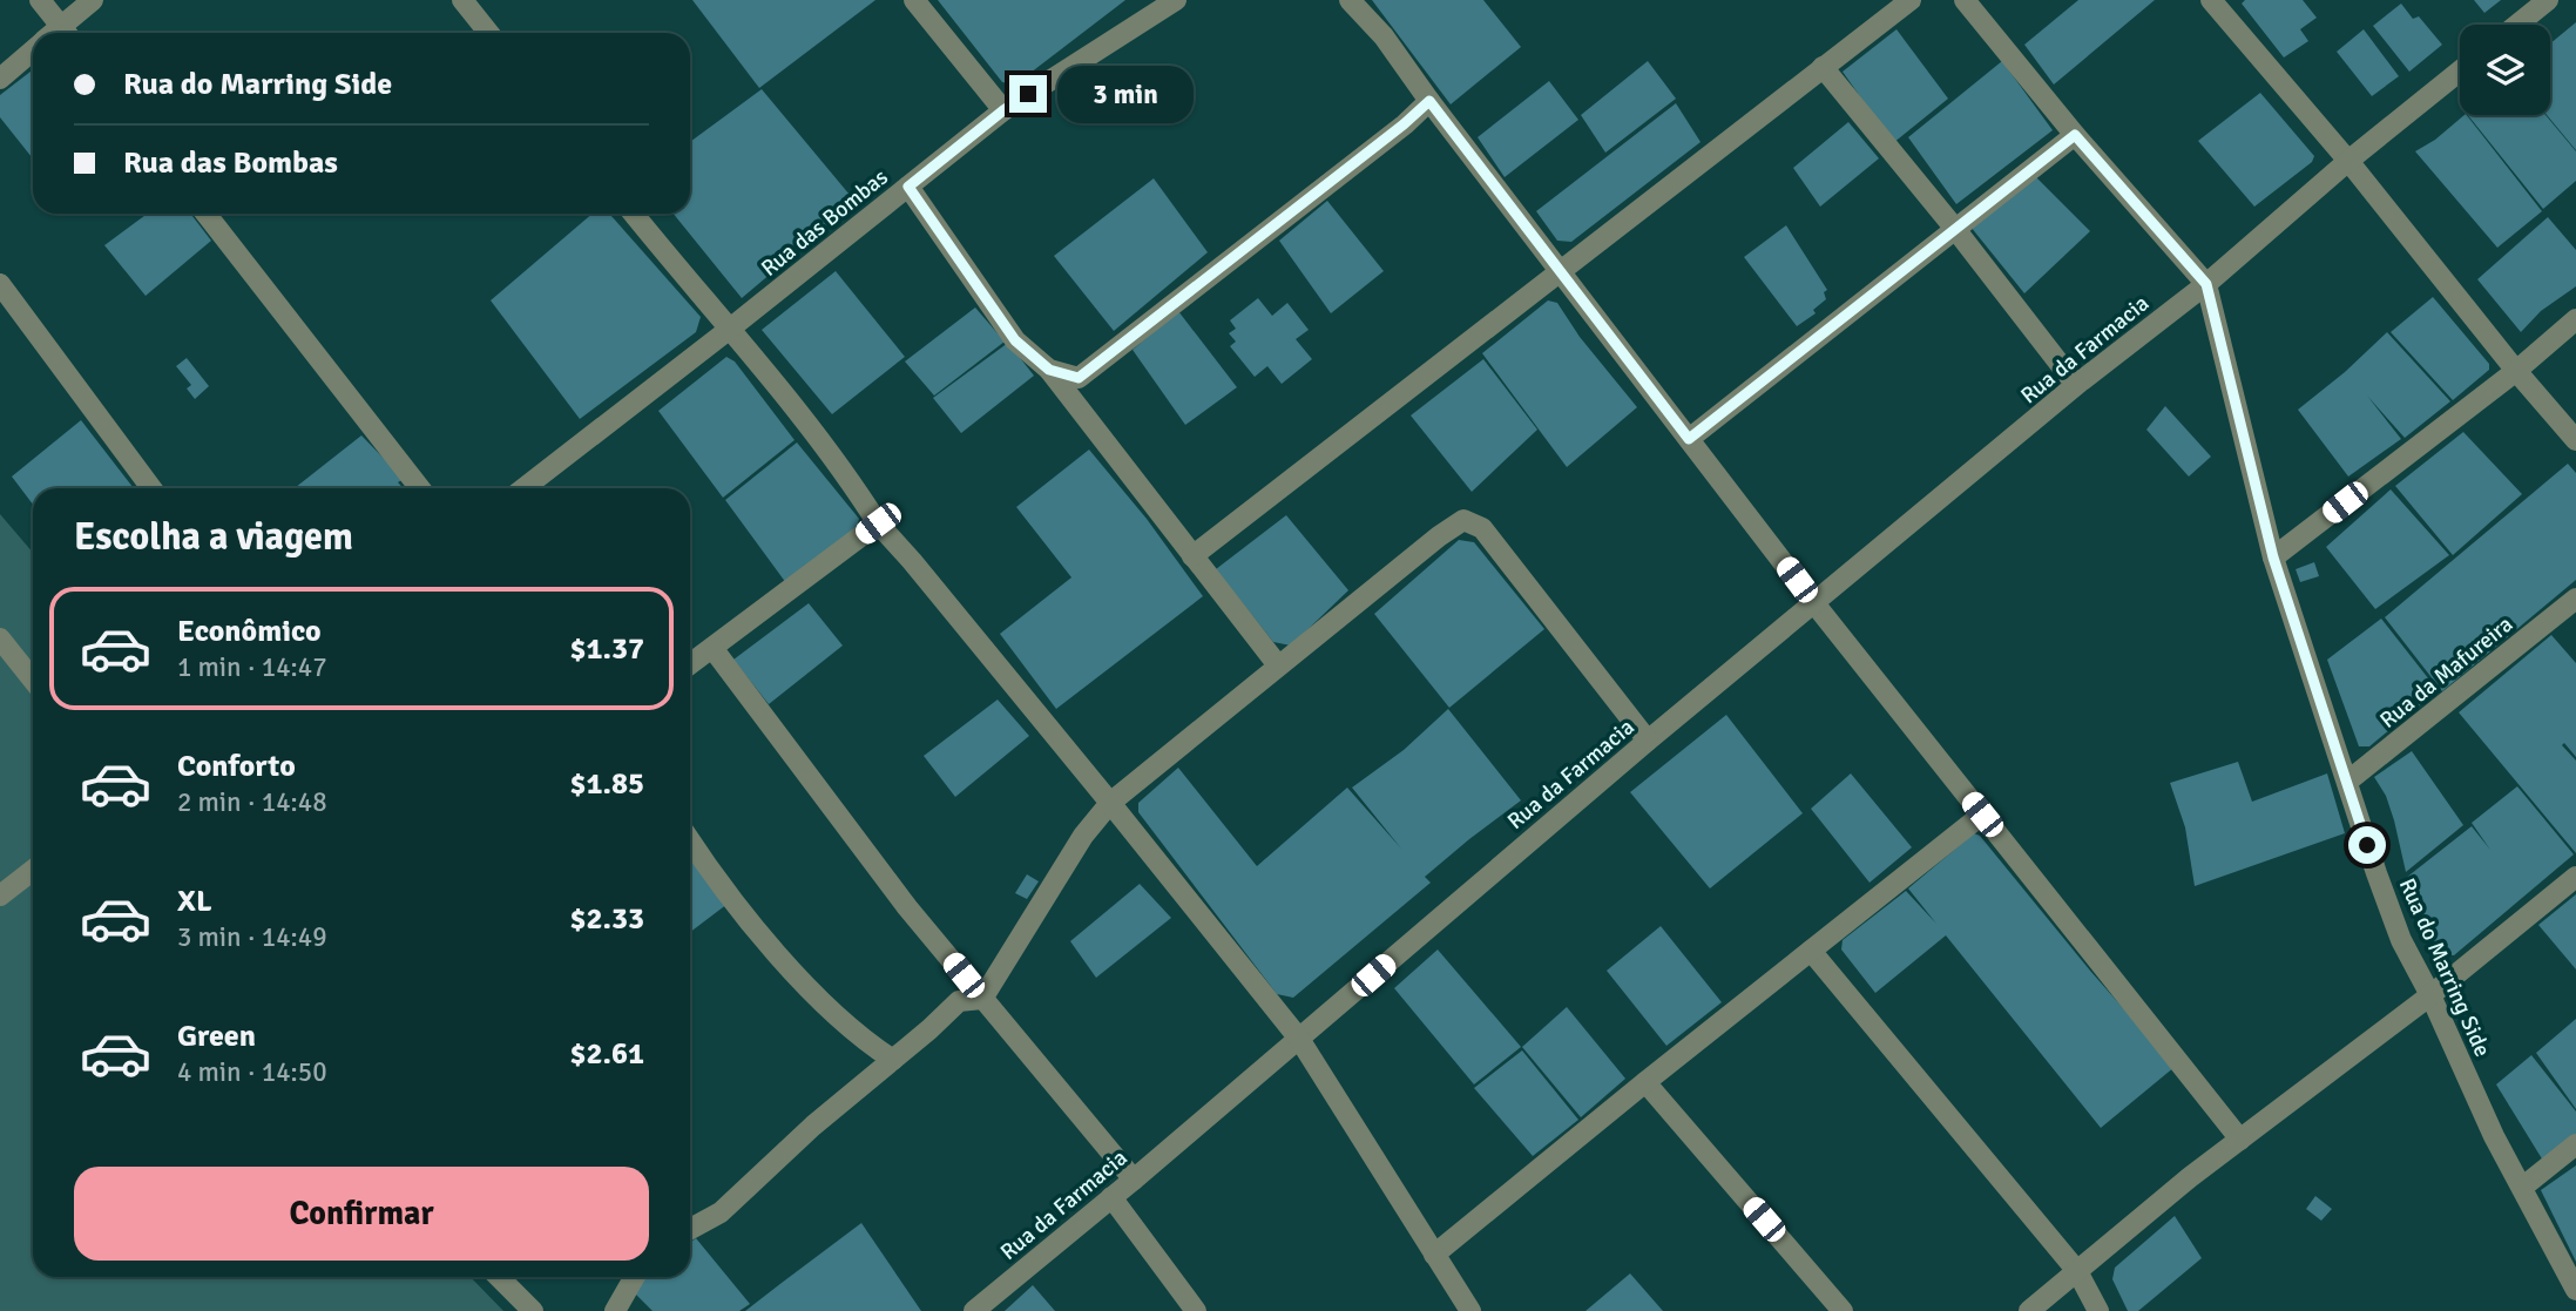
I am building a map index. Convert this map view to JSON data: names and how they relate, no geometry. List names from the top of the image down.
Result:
{
  "streets": {
    "street": [
      "Rua das Bombas",
      "Rua da Farmacia",
      "Rua da Mafureira",
      "Rua do Marring Side"
    ]
  },
  "crossings": [
    ["Rua da Farmacia", "Rua do Marring Side"],
    ["Rua da Mafureira", "Rua do Marring Side"]
  ],
  "page": {
    "banner": ["Rua do Marring Side", "Rua das Bombas"],
    "bubble": "3 min",
    "heading": "Escolha a viagem",
    "list": [
      {
        "name": "Econômico",
        "note": "1 min · 14:47",
        "value": "$1.37"
      },
      {
        "name": "Conforto",
        "note": "2 min · 14:48",
        "value": "$1.85"
      },
      {
        "name": "XL",
        "note": "3 min · 14:49",
        "value": "$2.33"
      },
      {
        "name": "Green",
        "note": "4 min · 14:50",
        "value": "$2.61"
      }
    ],
    "buttons": "Confirmar"
  }
}
